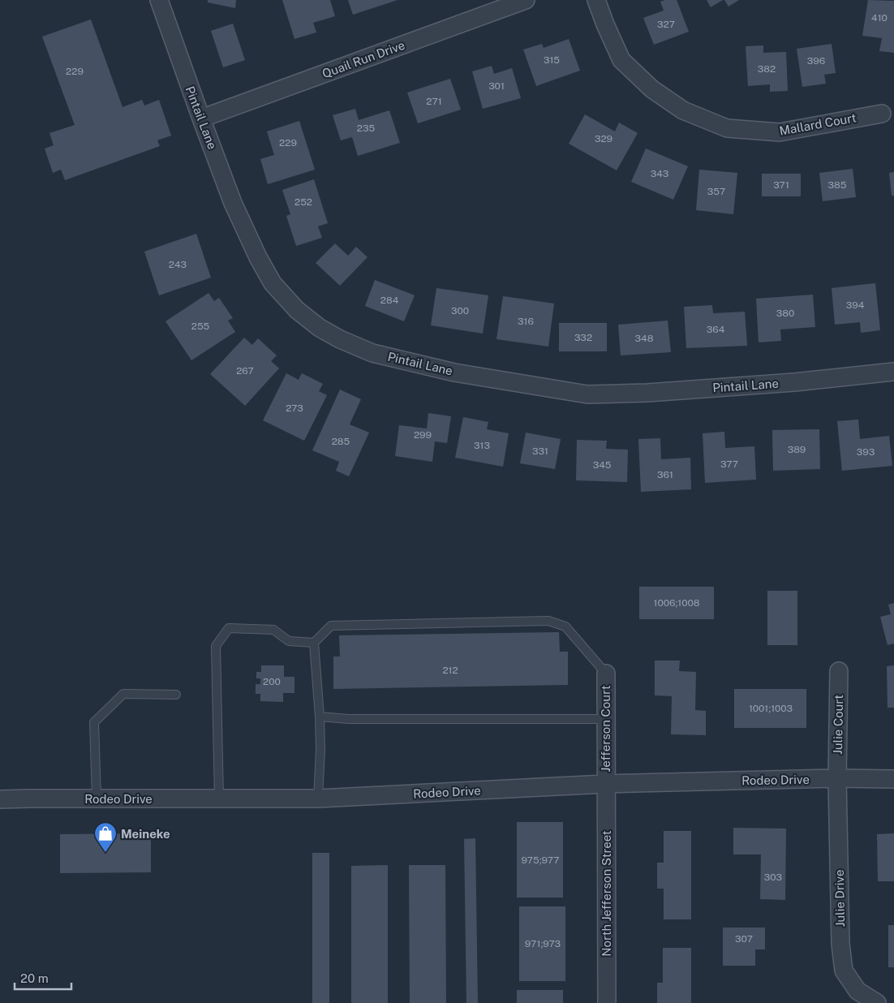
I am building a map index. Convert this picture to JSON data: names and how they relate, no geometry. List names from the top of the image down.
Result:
{
  "streets": {
    "street": [
      "Quail Run Drive",
      "Pintail Lane",
      "Mallard Court",
      "Julie Court",
      "Jefferson Court",
      "Rodeo Drive",
      "North Jefferson Street",
      "Julie Drive"
    ]
  },
  "crossings": [
    ["Quail Run Drive", "Pintail Lane"],
    ["Julie Court", "Rodeo Drive"],
    ["Julie Court", "Julie Drive"],
    ["Jefferson Court", "Rodeo Drive"],
    ["Jefferson Court", "North Jefferson Street"],
    ["Rodeo Drive", "North Jefferson Street"],
    ["Rodeo Drive", "Julie Drive"]
  ],
  "places": {
    "shop": ["Meineke"]
  },
  "house_numbers": [
    "410",
    "327",
    "315",
    "396",
    "382",
    "229",
    "301",
    "271",
    "235",
    "329",
    "229",
    "343",
    "371",
    "385",
    "357",
    "252",
    "243",
    "284",
    "394",
    "300",
    "380",
    "316",
    "255",
    "364",
    "332",
    "348",
    "267",
    "273",
    "299",
    "285",
    "313",
    "389",
    "331",
    "393",
    "377",
    "345",
    "361",
    "1006;1008",
    "212",
    "200",
    "1001;1003",
    "975;977",
    "303",
    "307",
    "971;973"
  ],
  "scale_bar": "20 m"
}
